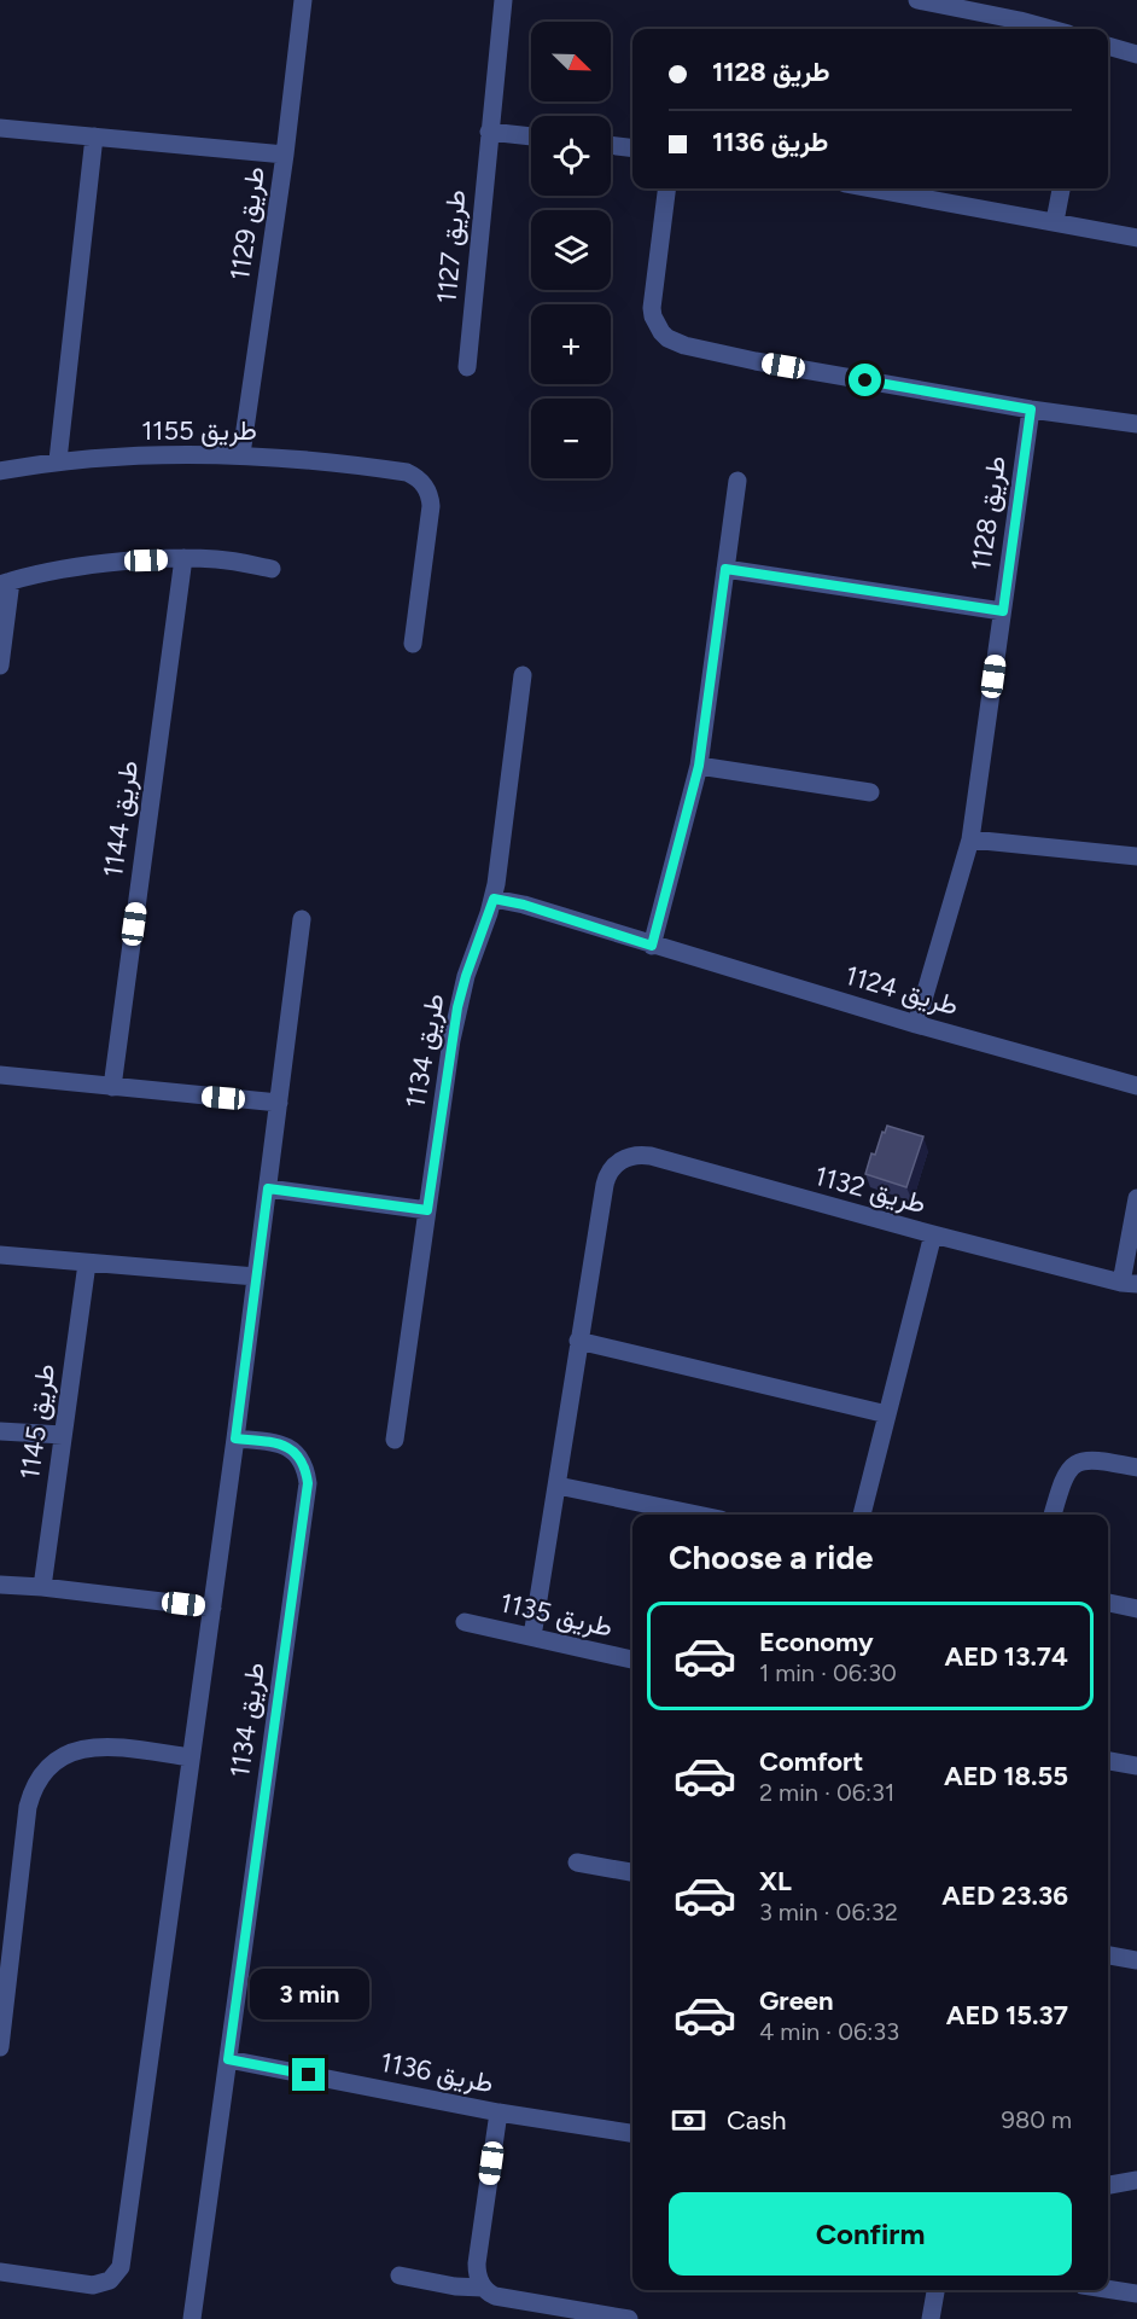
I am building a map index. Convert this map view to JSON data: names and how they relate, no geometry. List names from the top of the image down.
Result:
{
  "streets": {
    "street": [
      "طريق 1129",
      "طريق 1127",
      "طريق 1155",
      "طريق 1128",
      "طريق 1144",
      "طريق 1124",
      "طريق 1134",
      "طريق 1132",
      "طريق 1145",
      "طريق 1135",
      "طريق 1136"
    ]
  },
  "crossings": [
    ["طريق 1129", "طريق 1155"],
    ["طريق 1128", "طريق 1124"],
    ["طريق 1124", "طريق 1134"],
    ["طريق 1134", "طريق 1136"]
  ],
  "north": "bottom right",
  "page": {
    "map_buttons": ["+", "−"],
    "banner": ["طريق 1128", "طريق 1136"],
    "heading": "Choose a ride",
    "list": [
      {
        "name": "Economy",
        "note": "1 min · 06:30",
        "value": "AED 13.74"
      },
      {
        "name": "Comfort",
        "note": "2 min · 06:31",
        "value": "AED 18.55"
      },
      {
        "name": "XL",
        "note": "3 min · 06:32",
        "value": "AED 23.36"
      },
      {
        "name": "Green",
        "note": "4 min · 06:33",
        "value": "AED 15.37"
      }
    ],
    "bubble": "3 min",
    "pay": ["Cash", "980 m"],
    "buttons": "Confirm"
  }
}
